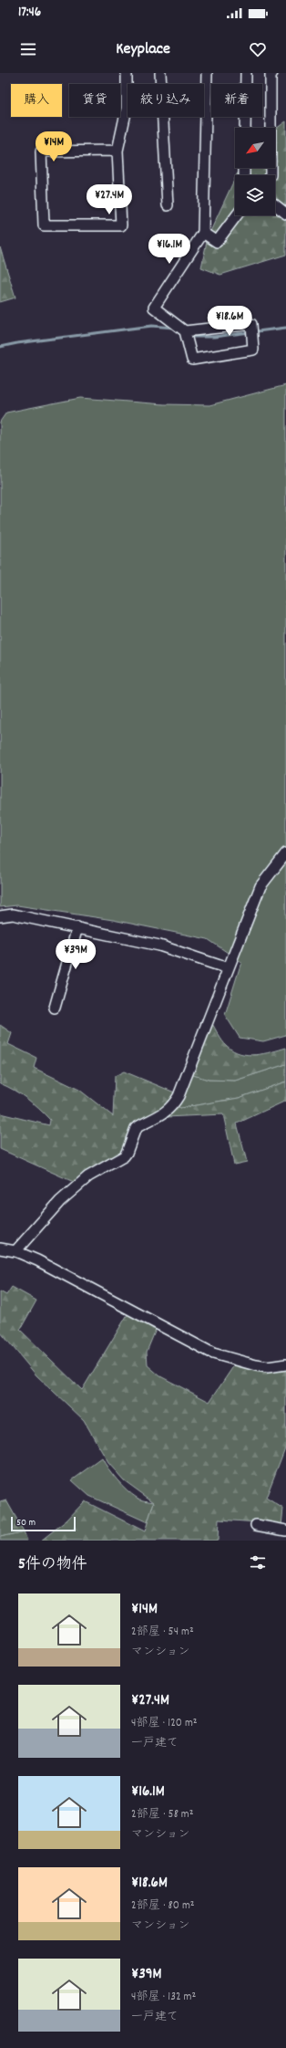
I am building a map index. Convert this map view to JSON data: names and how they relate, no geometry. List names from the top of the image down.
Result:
{
  "scale_bar": "50 m",
  "north": "bottom left",
  "page": {
    "status": "17:46",
    "header": "Keyplace",
    "chip": [
      "購入",
      "賃貸",
      "絞り込み",
      "新着"
    ],
    "price": [
      "¥14M",
      "¥27.4M",
      "¥16.1M",
      "¥18.6M",
      "¥39M"
    ],
    "scale": "50 m",
    "heading": "5件の物件",
    "list": [
      {
        "name": "¥14M",
        "note": "2部屋 · 54 m² · マンション"
      },
      {
        "name": "¥27.4M",
        "note": "4部屋 · 120 m² · 一戸建て"
      },
      {
        "name": "¥16.1M",
        "note": "2部屋 · 58 m² · マンション"
      },
      {
        "name": "¥18.6M",
        "note": "2部屋 · 80 m² · マンション"
      },
      {
        "name": "¥39M",
        "note": "4部屋 · 132 m² · 一戸建て"
      }
    ]
  }
}
